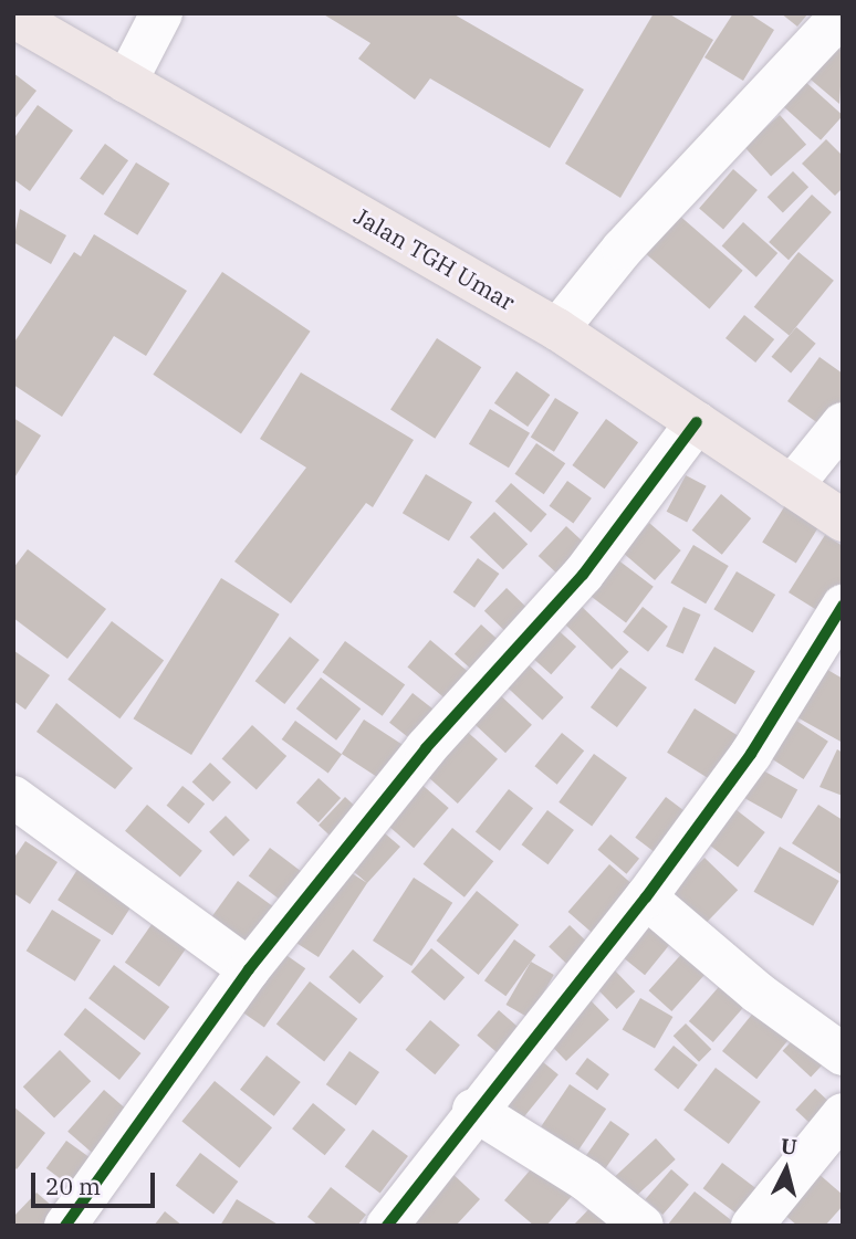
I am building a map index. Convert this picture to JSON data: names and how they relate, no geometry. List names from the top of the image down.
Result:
{
  "streets": {
    "main road": ["Jalan TGH Umar"]
  },
  "scale_bar": "20 m",
  "north": "top"
}
